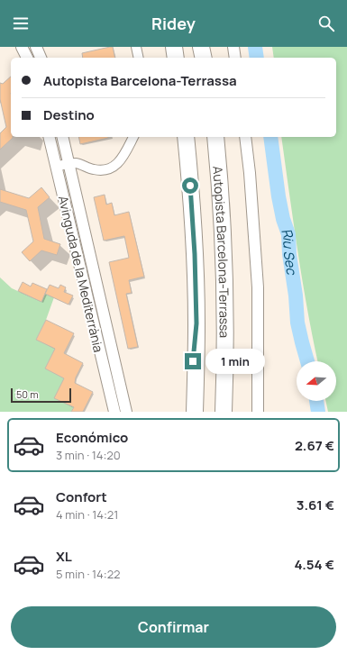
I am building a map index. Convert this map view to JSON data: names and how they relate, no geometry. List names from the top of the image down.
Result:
{
  "streets": {
    "highway": ["Autopista Barcelona-Terrassa"],
    "street": ["Avinguda de la Mediterrània"]
  },
  "water": ["Riu Sec"],
  "scale_bar": "50 m",
  "north": "left",
  "page": {
    "header": "Ridey",
    "banner": ["Autopista Barcelona-Terrassa", "Destino"],
    "bubble": "1 min",
    "scale": "50 m",
    "list": [
      {
        "name": "Económico",
        "note": "3 min · 14:20",
        "value": "2.67 €"
      },
      {
        "name": "Confort",
        "note": "4 min · 14:21",
        "value": "3.61 €"
      },
      {
        "name": "XL",
        "note": "5 min · 14:22",
        "value": "4.54 €"
      }
    ],
    "buttons": "Confirmar"
  }
}
